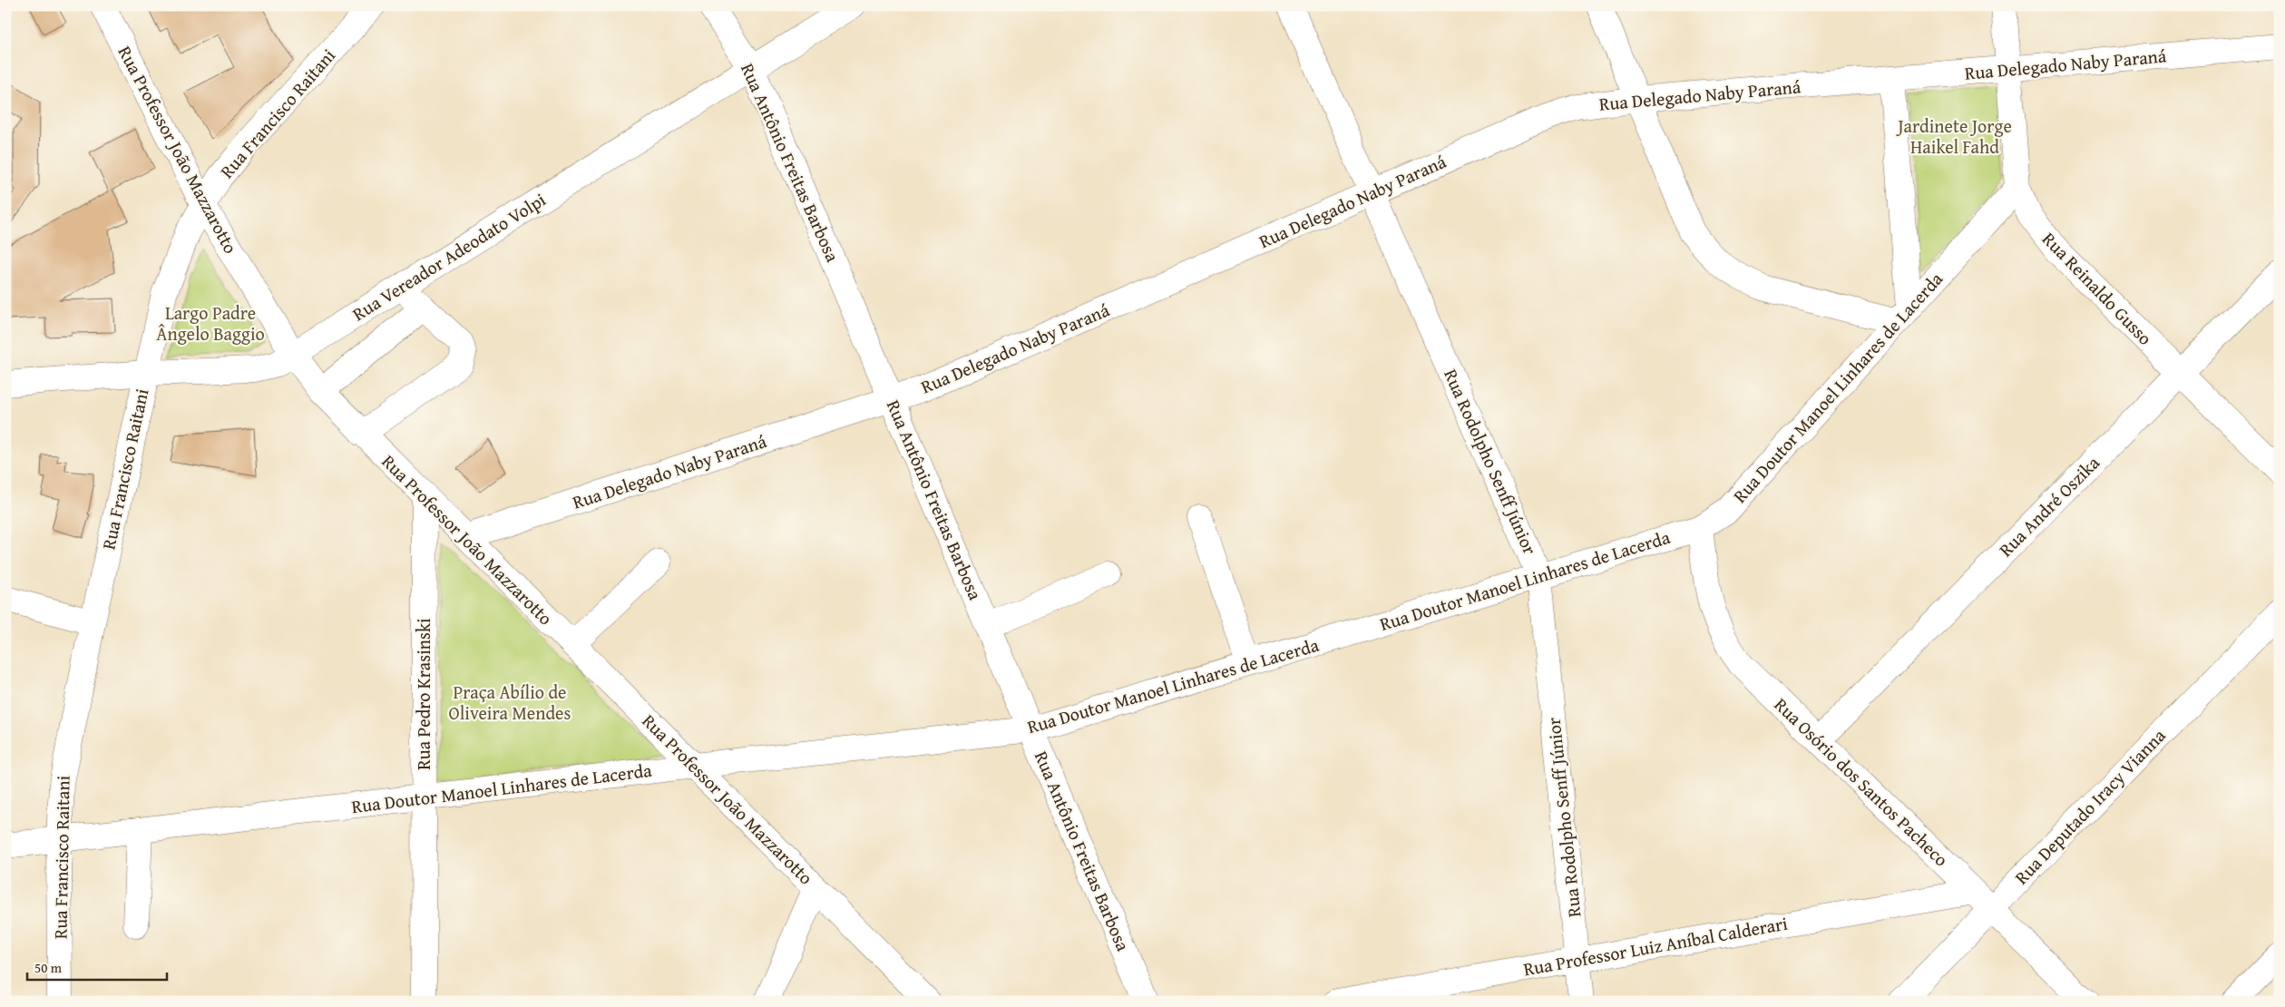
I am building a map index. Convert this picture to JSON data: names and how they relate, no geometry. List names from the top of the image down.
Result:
{
  "streets": {
    "street": [
      "Rua Delegado Naby Paraná",
      "Rua Francisco Raitani",
      "Rua Professor João Mazzarotto",
      "Rua Antônio Freitas Barbosa",
      "Rua Vereador Adeodato Volpi",
      "Rua Reinaldo Gusso",
      "Rua Doutor Manoel Linhares de Lacerda",
      "Rua Rodolpho Senff Júnior",
      "Rua André Oszika",
      "Rua Pedro Krasinski",
      "Rua Osório dos Santos Pacheco",
      "Rua Deputado Iracy Vianna",
      "Rua Professor Luiz Aníbal Calderari"
    ]
  },
  "crossings": [
    ["Rua Delegado Naby Paraná", "Rua Professor João Mazzarotto"],
    ["Rua Delegado Naby Paraná", "Rua Antônio Freitas Barbosa"],
    ["Rua Delegado Naby Paraná", "Rua Reinaldo Gusso"],
    ["Rua Delegado Naby Paraná", "Rua Rodolpho Senff Júnior"],
    ["Rua Francisco Raitani", "Rua Professor João Mazzarotto"],
    ["Rua Francisco Raitani", "Rua Vereador Adeodato Volpi"],
    ["Rua Francisco Raitani", "Rua Doutor Manoel Linhares de Lacerda"],
    ["Rua Professor João Mazzarotto", "Rua Vereador Adeodato Volpi"],
    ["Rua Professor João Mazzarotto", "Rua Doutor Manoel Linhares de Lacerda"],
    ["Rua Professor João Mazzarotto", "Rua Pedro Krasinski"],
    ["Rua Antônio Freitas Barbosa", "Rua Vereador Adeodato Volpi"],
    ["Rua Antônio Freitas Barbosa", "Rua Doutor Manoel Linhares de Lacerda"],
    ["Rua Reinaldo Gusso", "Rua Doutor Manoel Linhares de Lacerda"],
    ["Rua Reinaldo Gusso", "Rua André Oszika"],
    ["Rua Doutor Manoel Linhares de Lacerda", "Rua Rodolpho Senff Júnior"],
    ["Rua Doutor Manoel Linhares de Lacerda", "Rua Pedro Krasinski"],
    ["Rua Doutor Manoel Linhares de Lacerda", "Rua Osório dos Santos Pacheco"],
    ["Rua Rodolpho Senff Júnior", "Rua Professor Luiz Aníbal Calderari"],
    ["Rua André Oszika", "Rua Osório dos Santos Pacheco"],
    ["Rua Osório dos Santos Pacheco", "Rua Deputado Iracy Vianna"],
    ["Rua Osório dos Santos Pacheco", "Rua Professor Luiz Aníbal Calderari"]
  ],
  "parks": ["Jardinete Jorge Haikel Fahd", "Largo Padre Ângelo Baggio", "Praça Abílio de Oliveira Mendes"],
  "scale_bar": "50 m"
}
